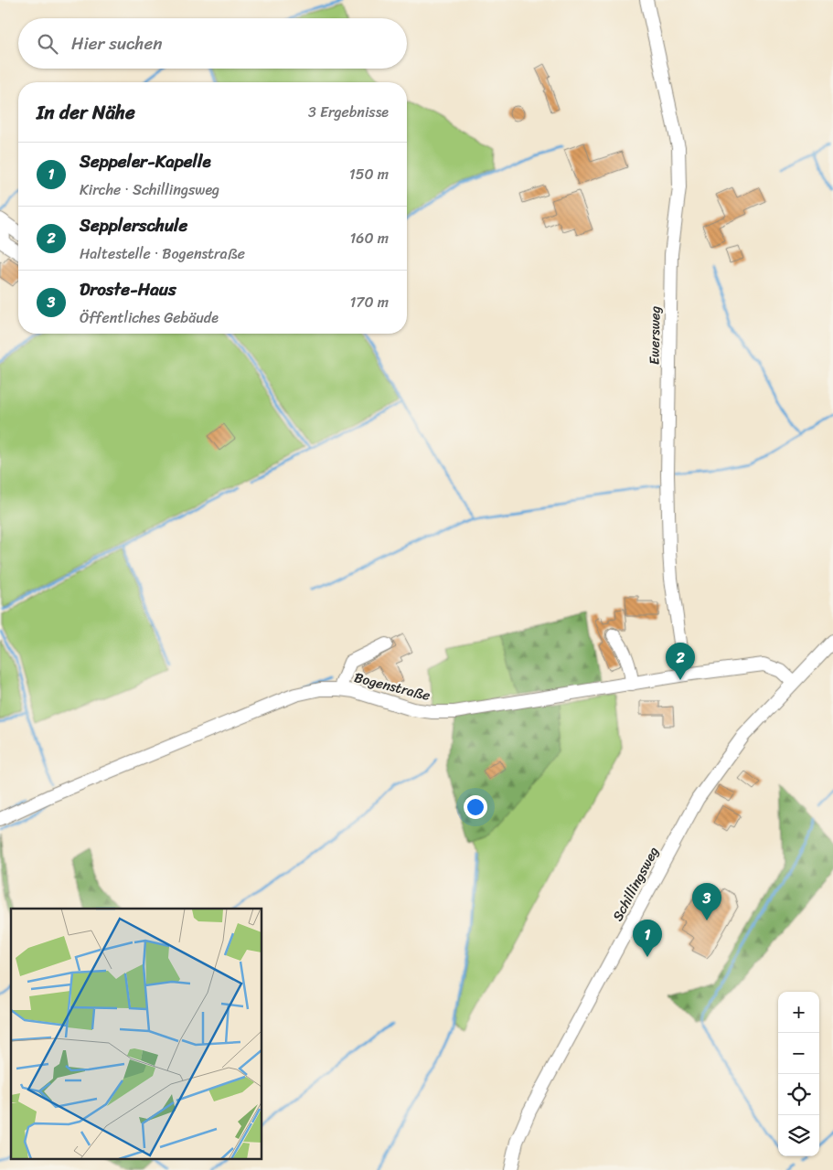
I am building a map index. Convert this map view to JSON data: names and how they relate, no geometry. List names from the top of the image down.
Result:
{
  "streets": {
    "street": ["Ewersweg", "Bogenstraße", "Schillingsweg"]
  },
  "crossings": [
    ["Ewersweg", "Bogenstraße"],
    ["Bogenstraße", "Schillingsweg"]
  ],
  "page": {
    "search": "Hier suchen",
    "heading": ["In der Nähe", "3 Ergebnisse"],
    "list": [
      {
        "mark": "1",
        "name": "Seppeler-Kapelle",
        "note": "Kirche · Schillingsweg",
        "value": "150 m"
      },
      {
        "mark": "2",
        "name": "Sepplerschule",
        "note": "Haltestelle · Bogenstraße",
        "value": "160 m"
      },
      {
        "mark": "3",
        "name": "Droste-Haus",
        "note": "Öffentliches Gebäude",
        "value": "170 m"
      }
    ],
    "pins": ["2", "3", "1"],
    "map_buttons": ["+", "−"]
  }
}
